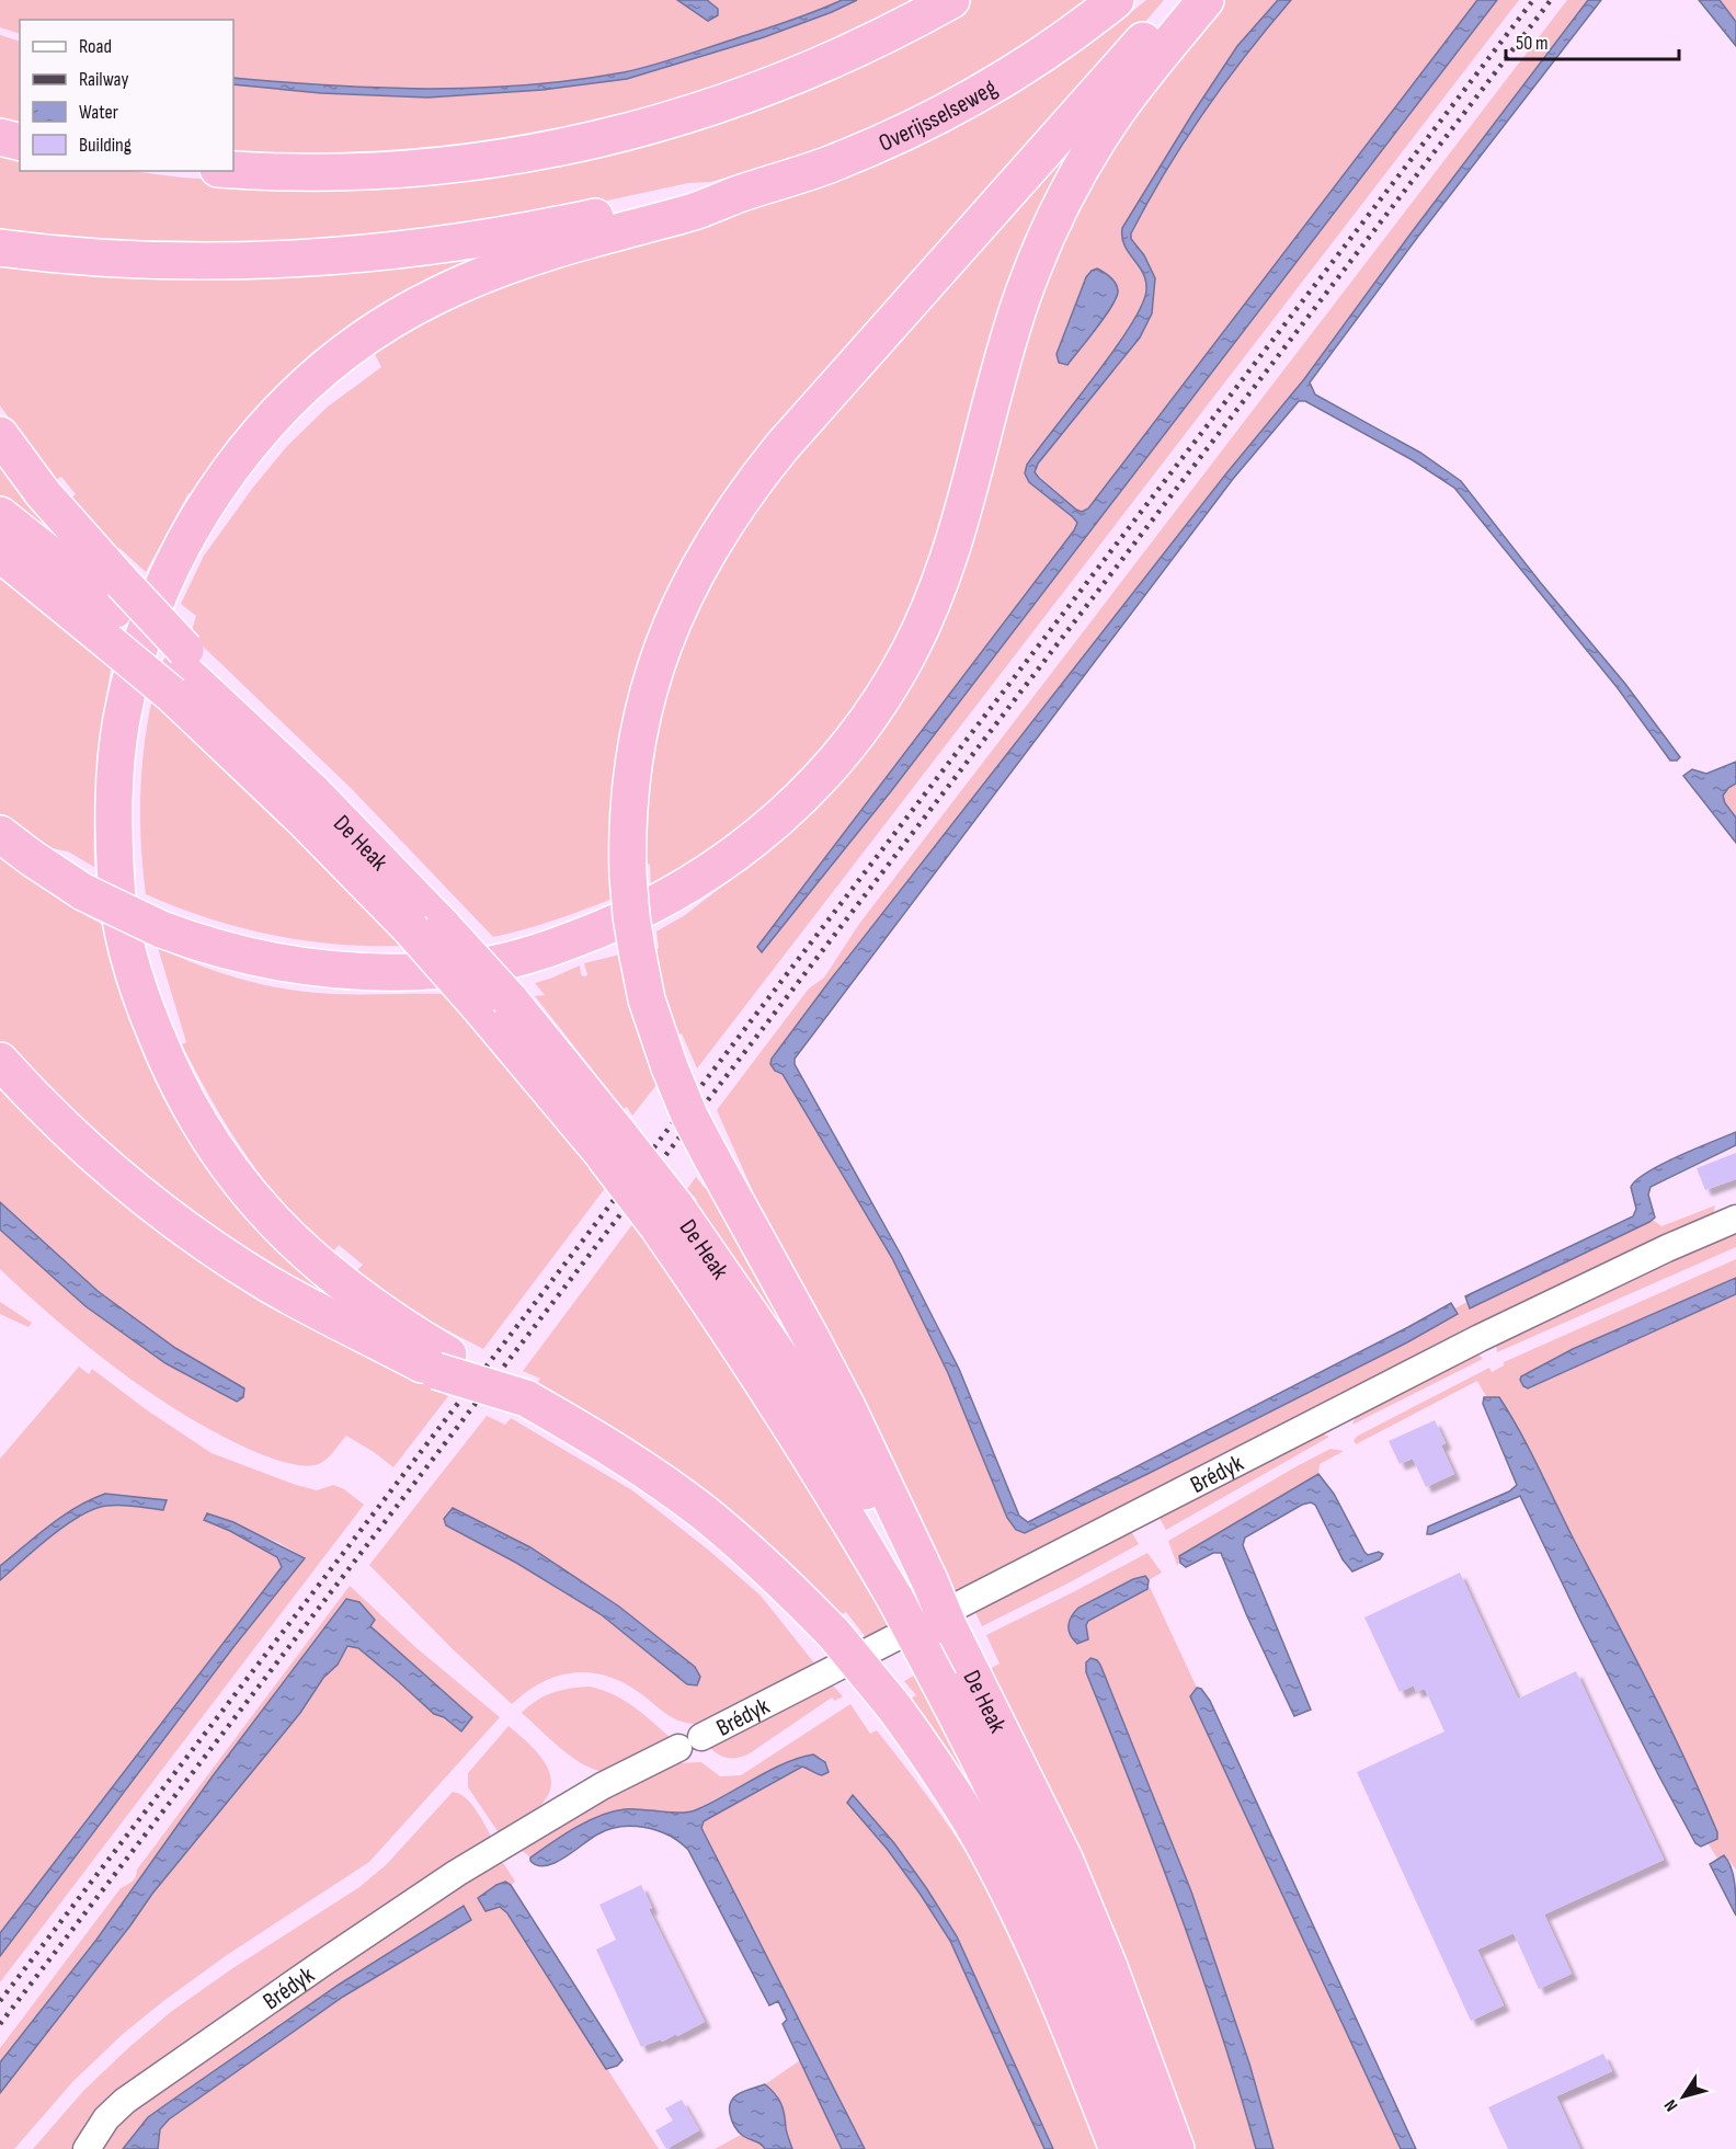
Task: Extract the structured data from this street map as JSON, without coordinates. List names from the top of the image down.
{
  "streets": {
    "highway": ["Overijsselseweg", "De Heak"],
    "street": ["Brédyk"]
  },
  "legend": [
    "Road",
    "Railway",
    "Water",
    "Building"
  ],
  "scale_bar": "50 m",
  "north": "bottom left"
}
